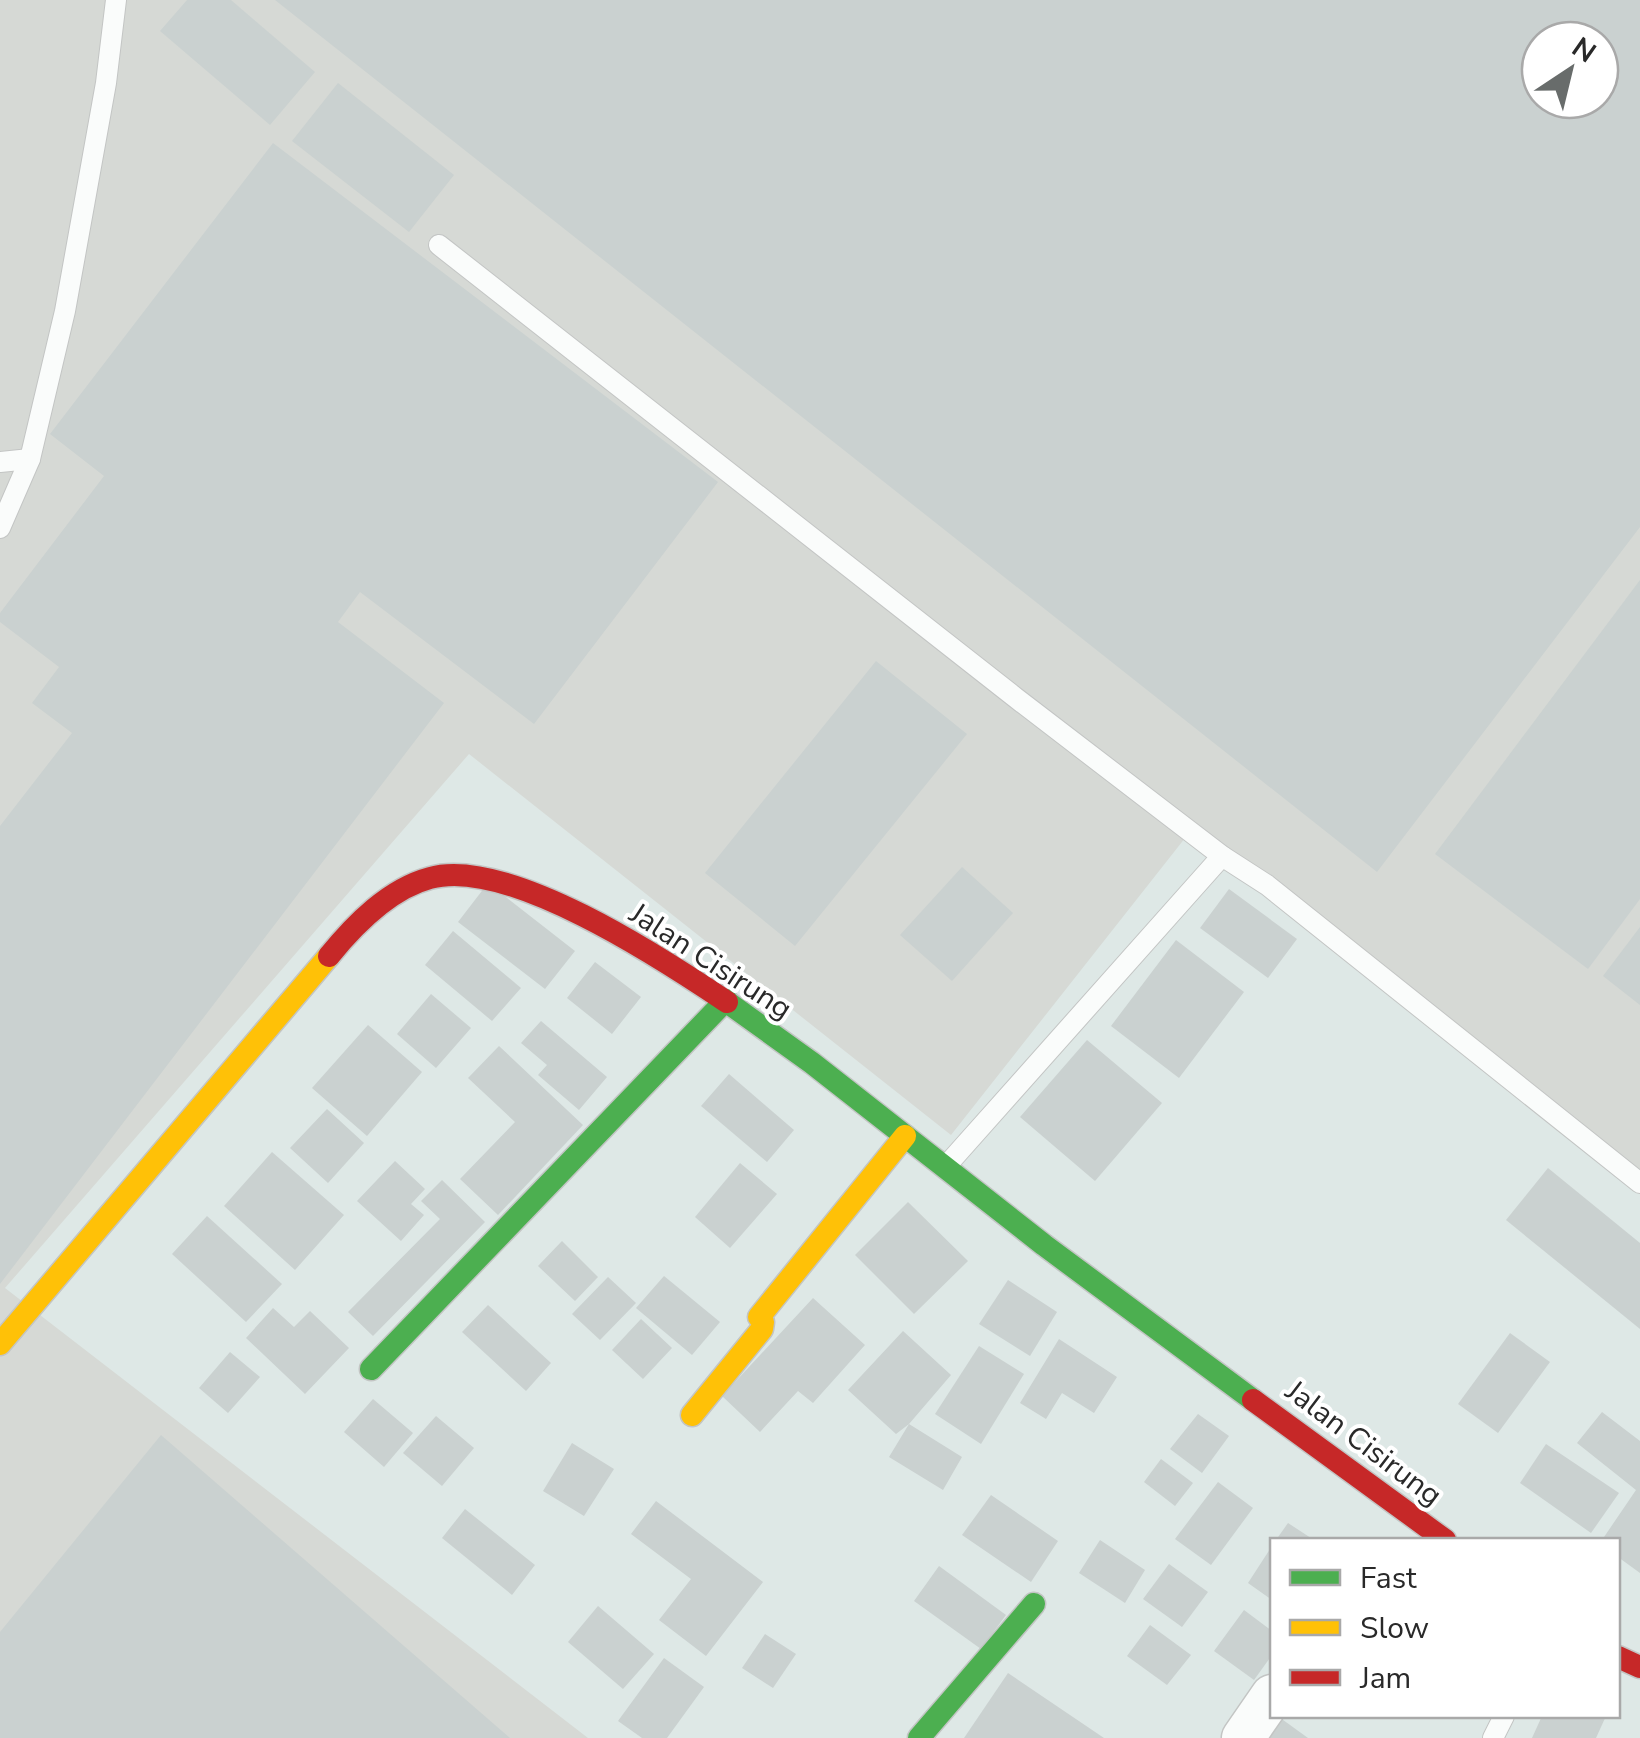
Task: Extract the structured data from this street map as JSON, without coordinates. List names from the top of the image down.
{
  "streets": {
    "main road": ["Jalan Cisirung"]
  },
  "legend": ["Fast", "Slow", "Jam"],
  "north": "top right"
}
